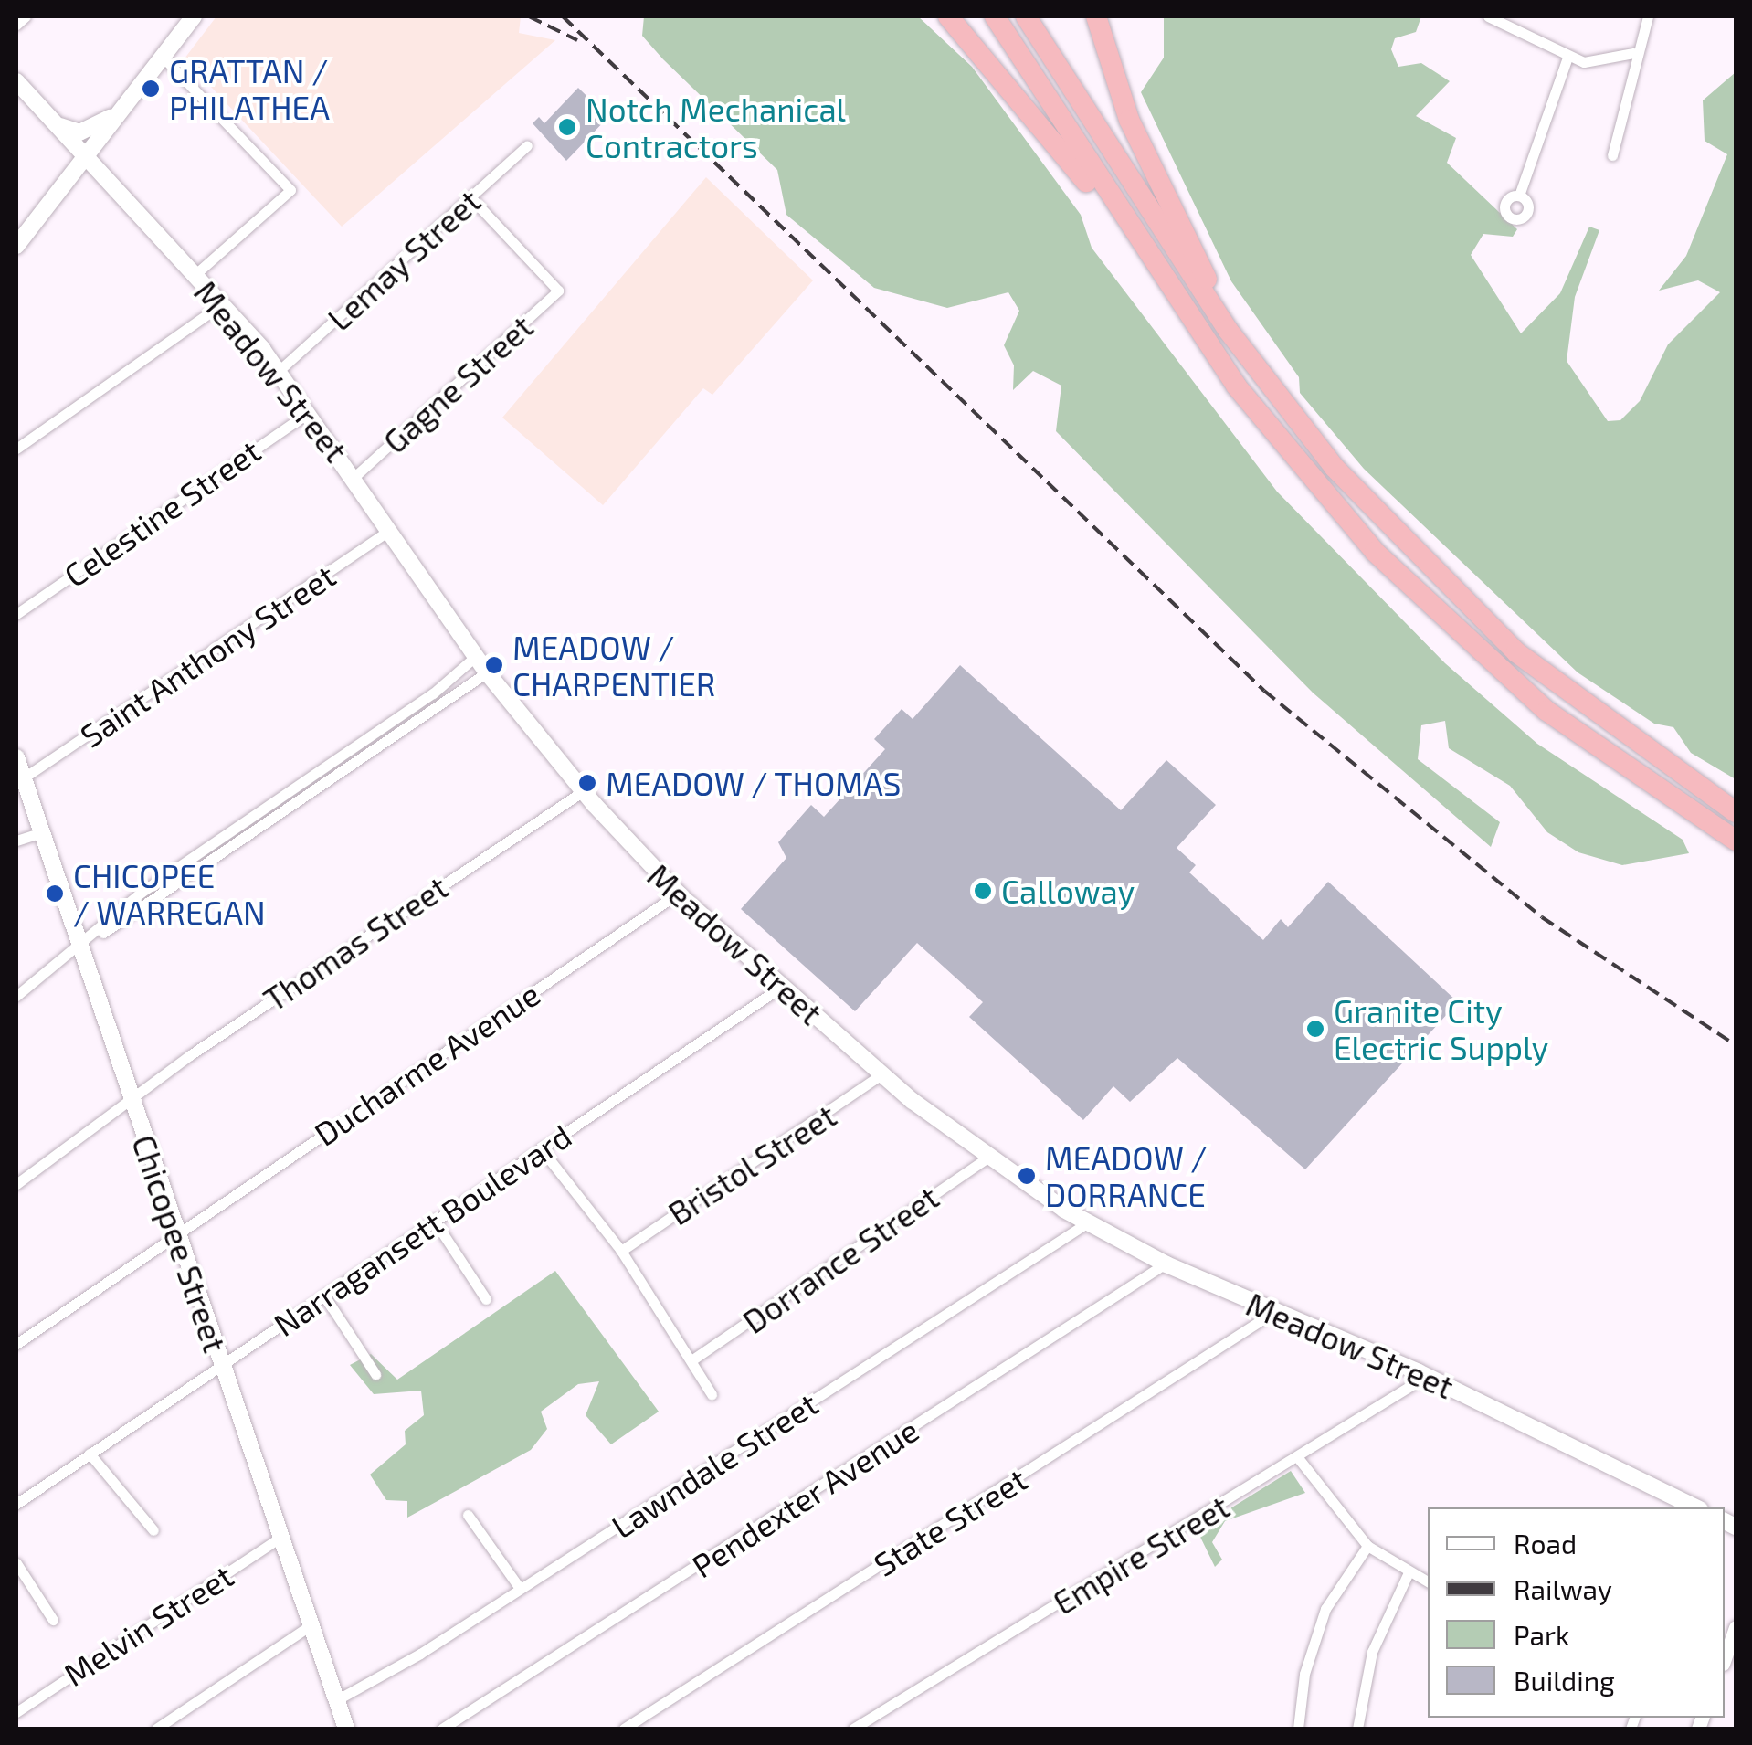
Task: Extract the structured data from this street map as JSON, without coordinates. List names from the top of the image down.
{
  "streets": {
    "main road": ["Meadow Street", "Chicopee Street"],
    "street": [
      "Lemay Street",
      "Gagne Street",
      "Celestine Street",
      "Saint Anthony Street",
      "Thomas Street",
      "Ducharme Avenue",
      "Bristol Street",
      "Narragansett Boulevard",
      "Dorrance Street",
      "Lawndale Street",
      "Pendexter Avenue",
      "State Street",
      "Empire Street",
      "Melvin Street"
    ]
  },
  "crossings": [
    ["Lemay Street", "Meadow Street"],
    ["Lemay Street", "Gagne Street"],
    ["Meadow Street", "Gagne Street"],
    ["Meadow Street", "Celestine Street"],
    ["Meadow Street", "Saint Anthony Street"],
    ["Meadow Street", "Thomas Street"],
    ["Meadow Street", "Ducharme Avenue"],
    ["Meadow Street", "Bristol Street"],
    ["Meadow Street", "Narragansett Boulevard"],
    ["Meadow Street", "Dorrance Street"],
    ["Meadow Street", "Lawndale Street"],
    ["Meadow Street", "Pendexter Avenue"],
    ["Meadow Street", "State Street"],
    ["Meadow Street", "Empire Street"],
    ["Saint Anthony Street", "Chicopee Street"],
    ["Thomas Street", "Chicopee Street"],
    ["Ducharme Avenue", "Chicopee Street"],
    ["Narragansett Boulevard", "Chicopee Street"],
    ["Chicopee Street", "Lawndale Street"],
    ["Chicopee Street", "Melvin Street"]
  ],
  "places": [
    "GRATTAN / PHILATHEA",
    "Notch Mechanical Contractors",
    "MEADOW / CHARPENTIER",
    "MEADOW / THOMAS",
    "Calloway",
    "CHICOPEE / WARREGAN",
    "Granite City Electric Supply",
    "MEADOW / DORRANCE"
  ],
  "legend": [
    "Road",
    "Railway",
    "Park",
    "Building"
  ]
}
